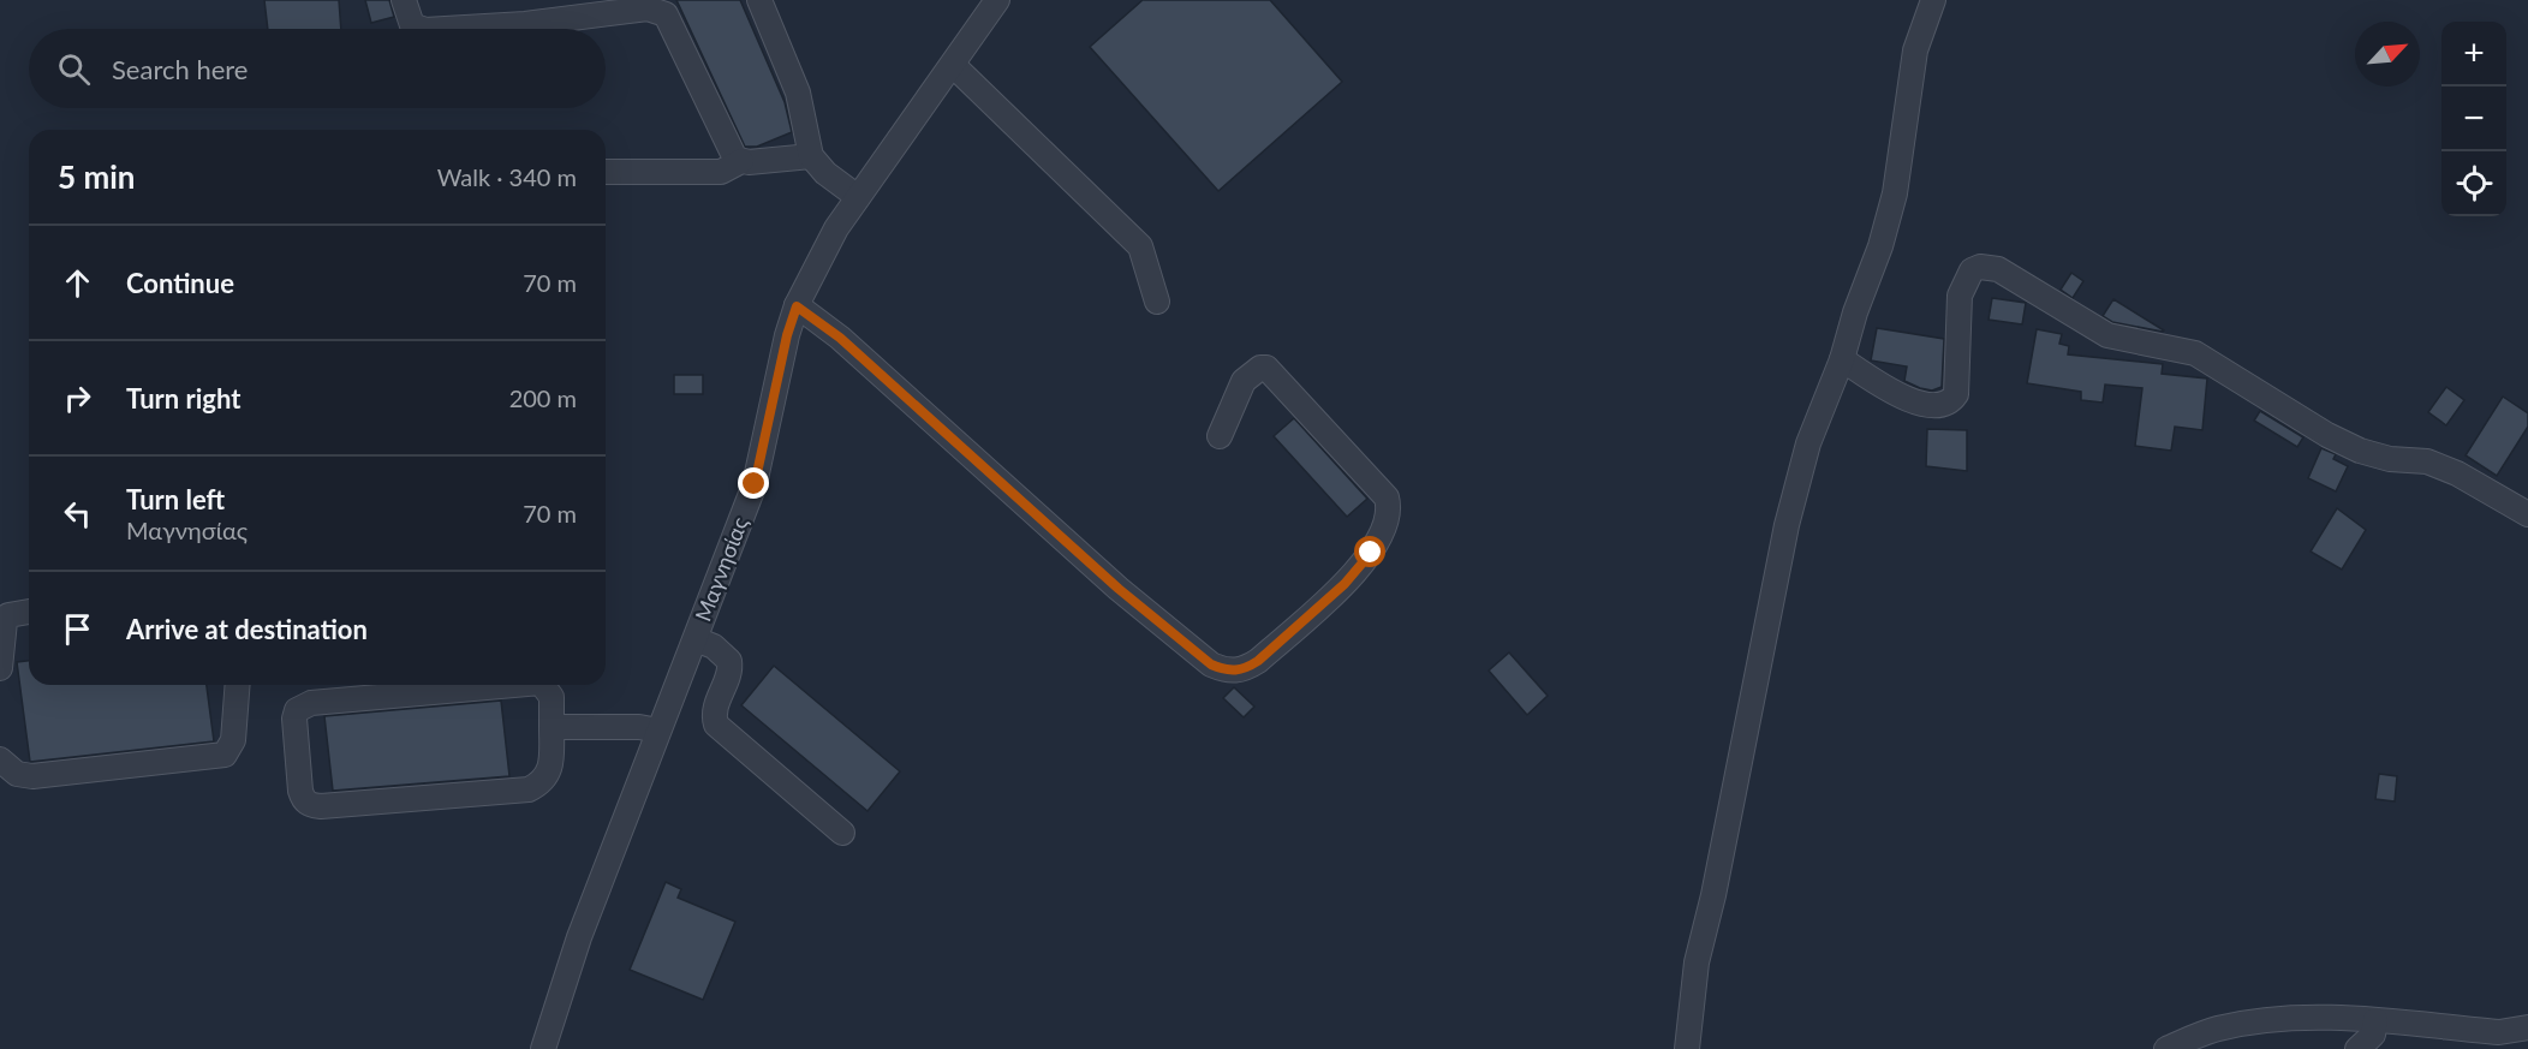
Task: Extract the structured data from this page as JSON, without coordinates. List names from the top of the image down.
{
  "streets": {
    "street": ["Μαγνησίας"]
  },
  "north": "top right",
  "page": {
    "map_buttons": ["+", "−"],
    "search": "Search here",
    "heading": ["5 min", "Walk · 340 m"],
    "list": [
      ["Continue", "70 m"],
      ["Turn right", "200 m"],
      ["Turn left", "Μαγνησίας", "70 m"],
      "Arrive at destination"
    ]
  }
}
